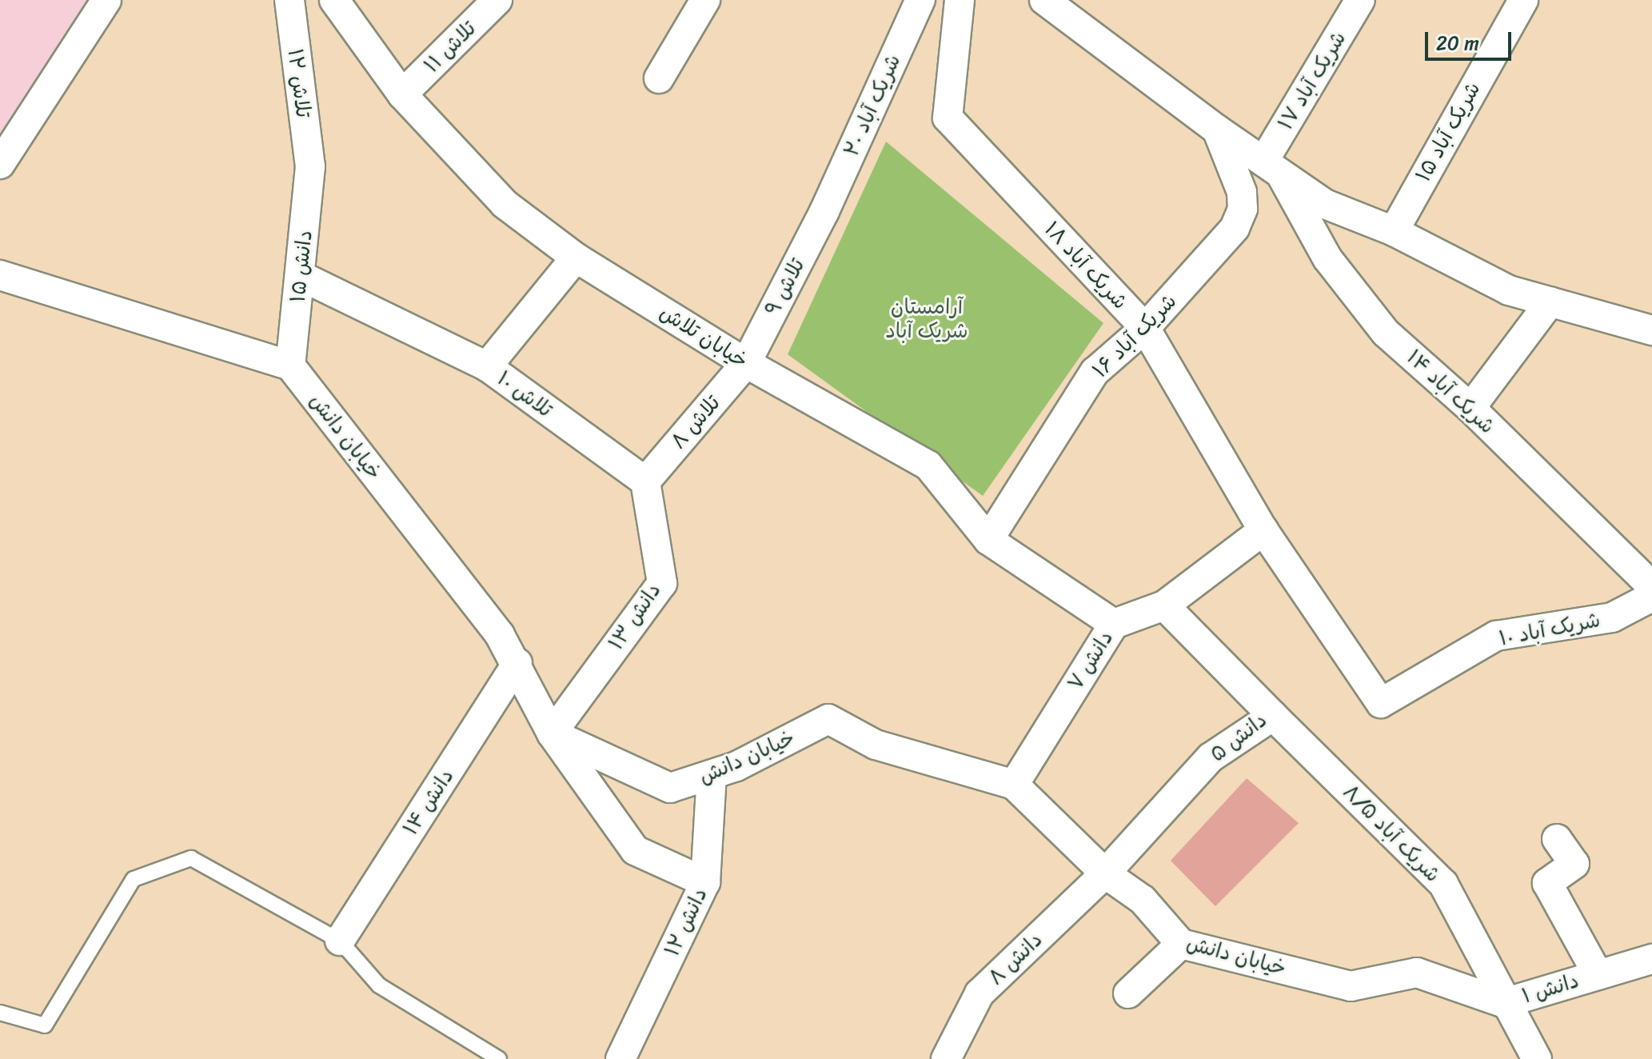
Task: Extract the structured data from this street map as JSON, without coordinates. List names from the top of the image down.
{
  "streets": {
    "street": [
      "تلاش ۱۱",
      "شریک آباد ۱۷",
      "تلاش ۱۲",
      "شریک آباد ۲۰",
      "شریک آباد ۱۵",
      "شریک آباد ۱۸",
      "دانش ۱۵",
      "تلاش ۹",
      "شریک آباد ۱۶",
      "خیابان تلاش",
      "شریک آباد ۱۴",
      "تلاش ۱۰",
      "تلاش ۸",
      "خیابان دانش",
      "دانش ۱۳",
      "شریک آباد ۱۰",
      "دانش ۷",
      "دانش ۵",
      "دانش ۱۴",
      "شریک آباد ۸/۵",
      "دانش ۱۲",
      "دانش ۸",
      "دانش ۱"
    ]
  },
  "crossings": [
    ["تلاش ۱۱", "خیابان تلاش"],
    ["شریک آباد ۱۷", "شریک آباد ۱۴"],
    ["تلاش ۱۲", "دانش ۱۵"],
    ["شریک آباد ۲۰", "تلاش ۹"],
    ["شریک آباد ۱۸", "شریک آباد ۱۶"],
    ["شریک آباد ۱۸", "شریک آباد ۱۰"],
    ["شریک آباد ۱۸", "دانش ۷"],
    ["دانش ۱۵", "خیابان دانش"],
    ["تلاش ۹", "خیابان تلاش"],
    ["تلاش ۹", "تلاش ۸"],
    ["شریک آباد ۱۶", "خیابان تلاش"],
    ["خیابان تلاش", "تلاش ۱۰"],
    ["خیابان تلاش", "تلاش ۸"],
    ["خیابان تلاش", "دانش ۷"],
    ["تلاش ۱۰", "تلاش ۸"],
    ["تلاش ۱۰", "دانش ۱۳"],
    ["تلاش ۸", "دانش ۱۳"],
    ["خیابان دانش", "دانش ۱۳"],
    ["خیابان دانش", "دانش ۷"],
    ["خیابان دانش", "دانش ۵"],
    ["خیابان دانش", "دانش ۱۴"],
    ["خیابان دانش", "شریک آباد ۸/۵"],
    ["خیابان دانش", "دانش ۱۲"],
    ["خیابان دانش", "دانش ۸"],
    ["خیابان دانش", "دانش ۱"],
    ["دانش ۷", "دانش ۵"],
    ["دانش ۵", "شریک آباد ۸/۵"],
    ["دانش ۵", "دانش ۸"],
    ["شریک آباد ۸/۵", "دانش ۱"]
  ],
  "parks": ["آرامستان شریک آباد"],
  "scale_bar": "20 m"
}
